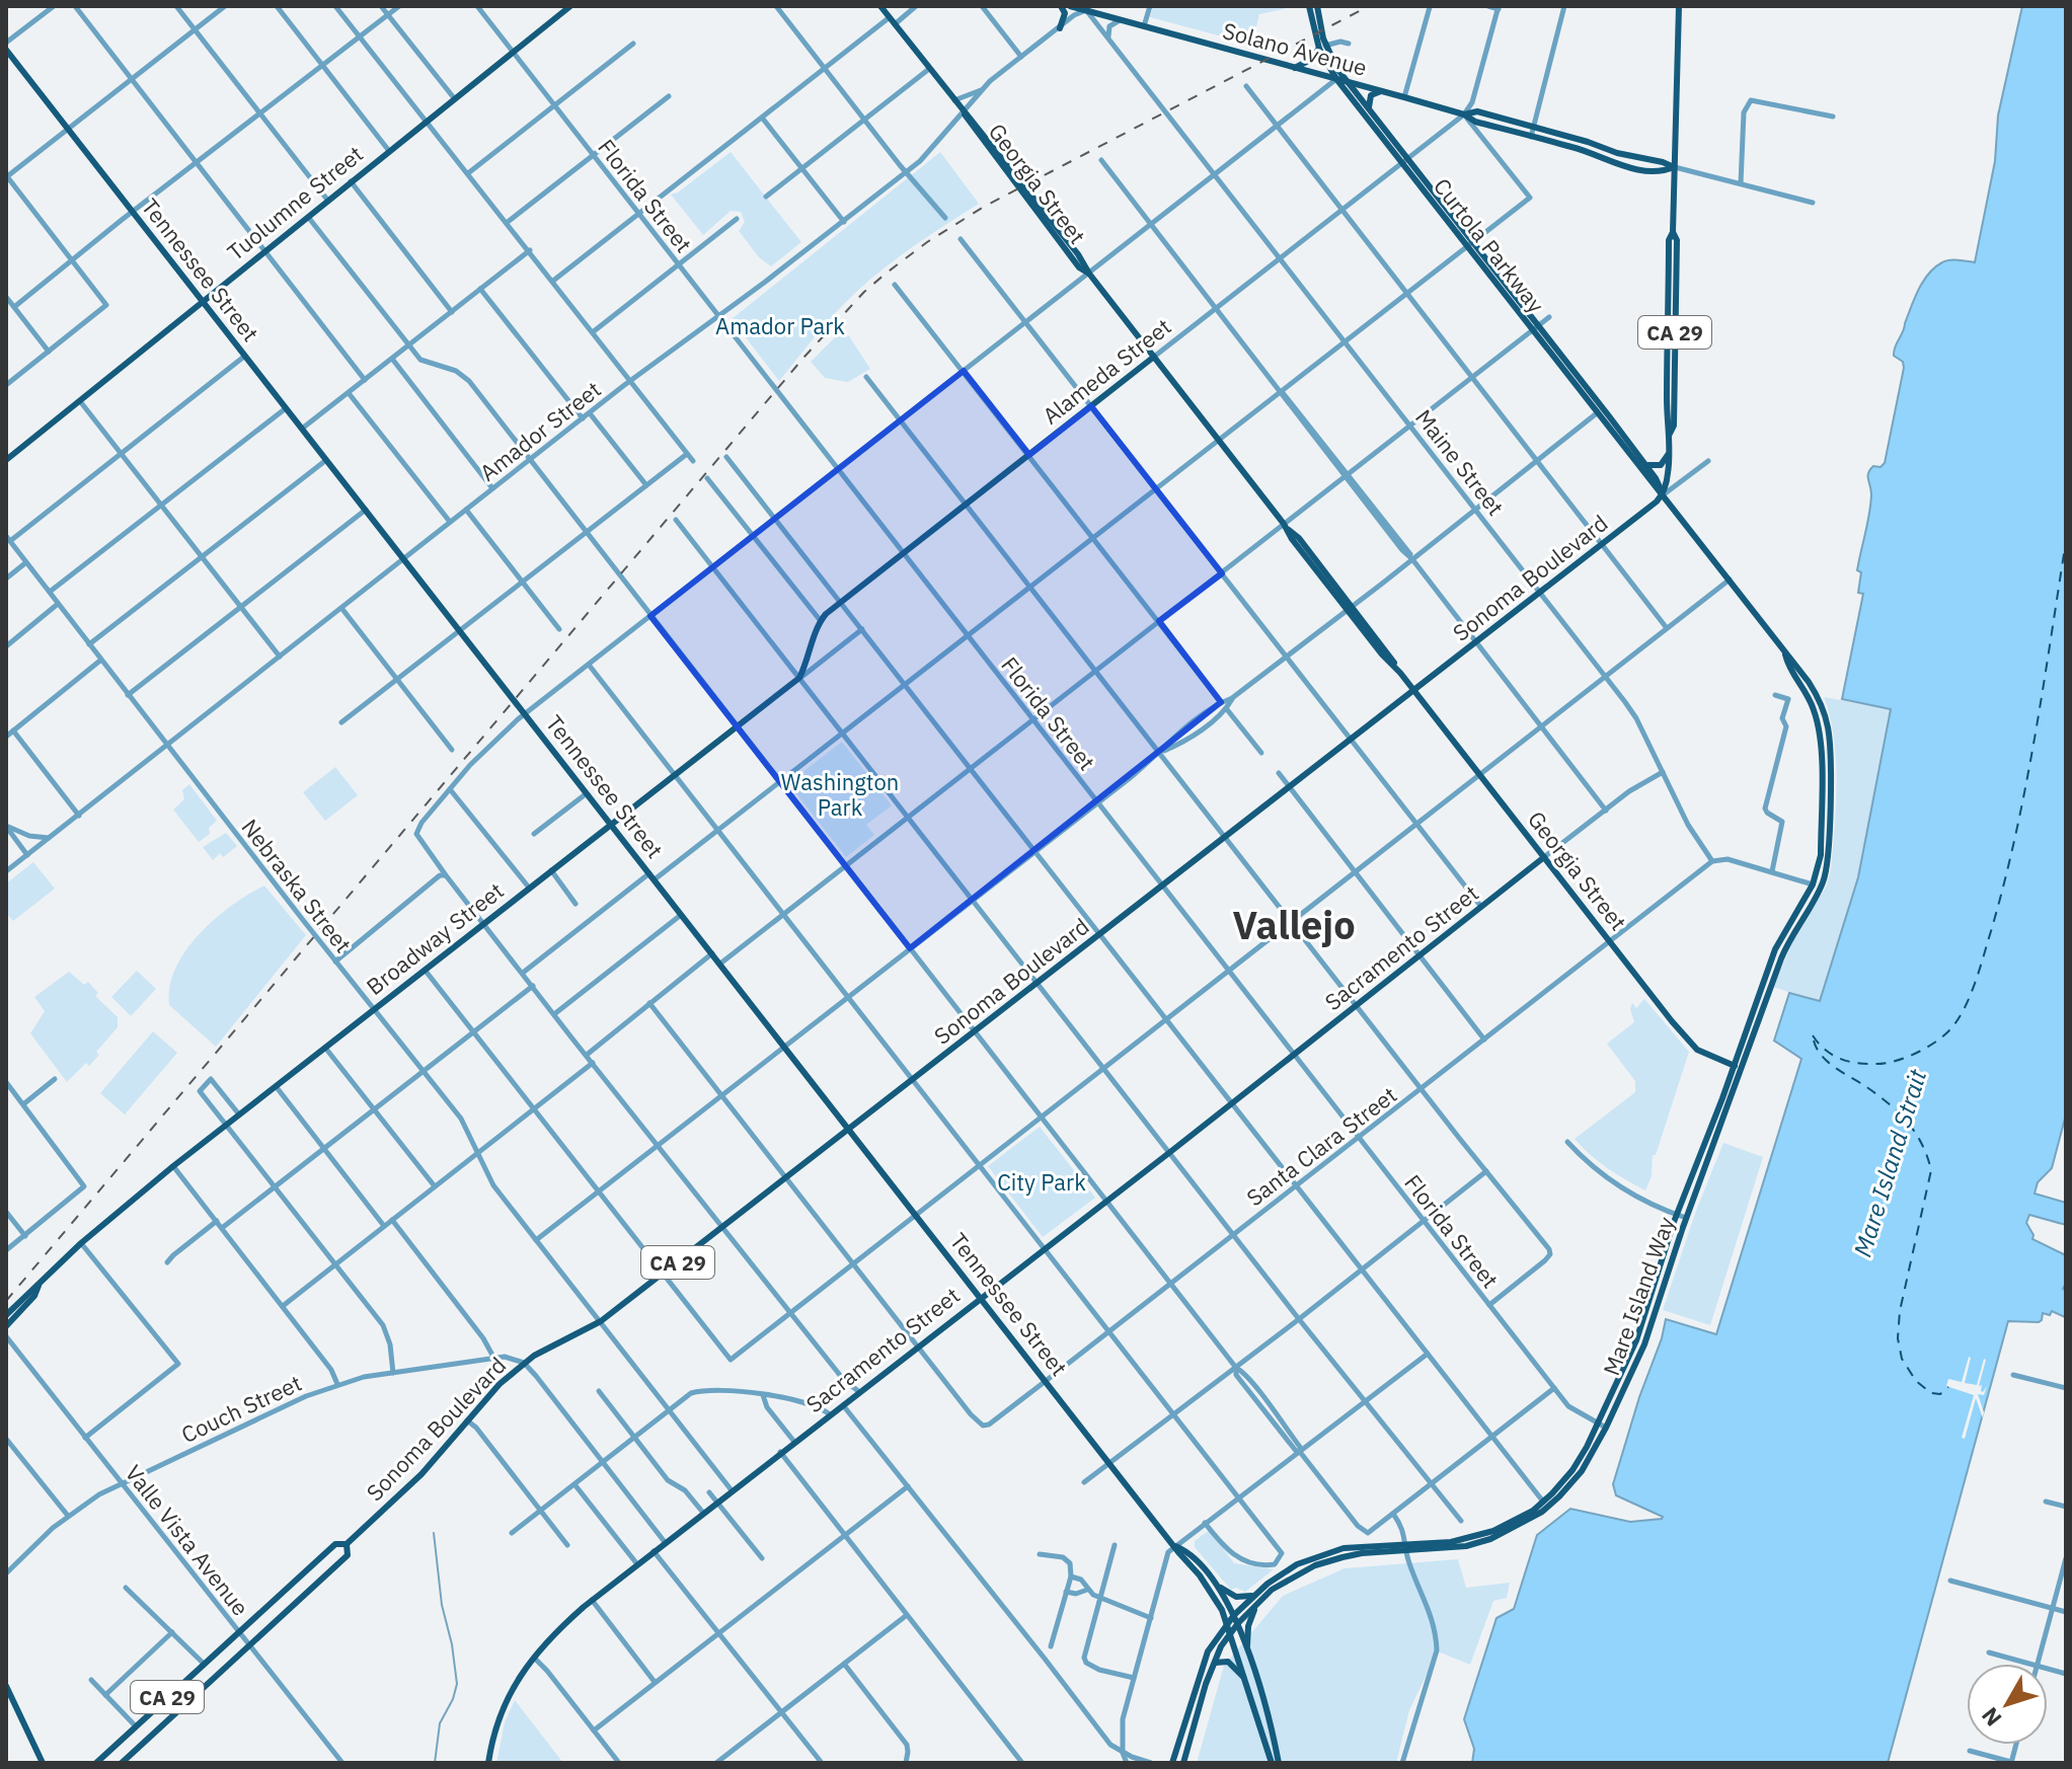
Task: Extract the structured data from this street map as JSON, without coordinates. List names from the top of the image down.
{
  "streets": {
    "main road": [
      "Solano Avenue",
      "Georgia Street",
      "Tuolumne Street",
      "Curtola Parkway",
      "Tennessee Street",
      "CA 29",
      "Alameda Street",
      "Sonoma Boulevard",
      "Broadway Street",
      "Sacramento Street",
      "Mare Island Way"
    ],
    "street": [
      "Florida Street",
      "Amador Street",
      "Maine Street",
      "Nebraska Street",
      "Santa Clara Street",
      "Couch Street",
      "Valle Vista Avenue"
    ]
  },
  "crossings": [
    ["Solano Avenue", "Curtola Parkway"],
    ["Solano Avenue", "CA 29"],
    ["Solano Avenue", "Alameda Street"],
    ["Solano Avenue", "Amador Street"],
    ["Solano Avenue", "Maine Street"],
    ["Georgia Street", "Alameda Street"],
    ["Georgia Street", "Amador Street"],
    ["Georgia Street", "Sonoma Boulevard"],
    ["Georgia Street", "Sacramento Street"],
    ["Georgia Street", "Santa Clara Street"],
    ["Georgia Street", "Mare Island Way"],
    ["Florida Street", "Tuolumne Street"],
    ["Florida Street", "Alameda Street"],
    ["Florida Street", "Amador Street"],
    ["Florida Street", "Sonoma Boulevard"],
    ["Florida Street", "Sacramento Street"],
    ["Florida Street", "Santa Clara Street"],
    ["Florida Street", "Mare Island Way"],
    ["Tuolumne Street", "Tennessee Street"],
    ["Curtola Parkway", "CA 29"],
    ["Curtola Parkway", "Alameda Street"],
    ["Curtola Parkway", "Sonoma Boulevard"],
    ["Curtola Parkway", "Mare Island Way"],
    ["Tennessee Street", "Amador Street"],
    ["Tennessee Street", "Sonoma Boulevard"],
    ["Tennessee Street", "Broadway Street"],
    ["Tennessee Street", "Sacramento Street"],
    ["Tennessee Street", "Santa Clara Street"],
    ["Tennessee Street", "Mare Island Way"],
    ["CA 29", "Sonoma Boulevard"],
    ["Alameda Street", "Maine Street"],
    ["Alameda Street", "Broadway Street"],
    ["Amador Street", "Maine Street"],
    ["Amador Street", "Nebraska Street"],
    ["Maine Street", "Sonoma Boulevard"],
    ["Maine Street", "Sacramento Street"],
    ["Maine Street", "Santa Clara Street"],
    ["Sonoma Boulevard", "Nebraska Street"],
    ["Sonoma Boulevard", "Couch Street"],
    ["Sonoma Boulevard", "Valle Vista Avenue"],
    ["Nebraska Street", "Broadway Street"],
    ["Nebraska Street", "Sacramento Street"],
    ["Sacramento Street", "Santa Clara Street"],
    ["Couch Street", "Valle Vista Avenue"]
  ],
  "districts": ["Vallejo"],
  "water": ["Mare Island Strait"],
  "parks": ["Amador Park", "Washington Park", "City Park"],
  "north": "bottom left"
}
